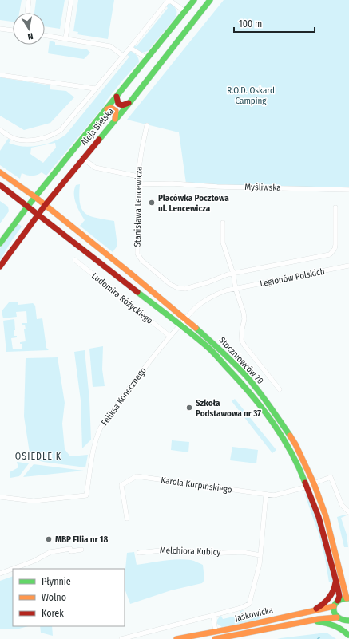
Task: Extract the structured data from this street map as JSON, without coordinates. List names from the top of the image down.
{
  "streets": {
    "street": [
      "Aleja Bielska",
      "Myśliwska",
      "Stanisława Lencewicza",
      "Legionów Polskich",
      "Ludomira Różyckiego",
      "Stoczniowców 70",
      "Feliksa Konecznego",
      "Karola Kurpińskiego",
      "Melchiora Kubicy",
      "Jaśkowicka"
    ]
  },
  "crossings": [
    ["Aleja Bielska", "Stoczniowców 70"],
    ["Myśliwska", "Stanisława Lencewicza"],
    ["Legionów Polskich", "Stoczniowców 70"],
    ["Legionów Polskich", "Feliksa Konecznego"],
    ["Ludomira Różyckiego", "Feliksa Konecznego"],
    ["Stoczniowców 70", "Feliksa Konecznego"],
    ["Stoczniowców 70", "Karola Kurpińskiego"]
  ],
  "districts": ["OSIEDLE K"],
  "parks": ["R.O.D. Oskard Camping"],
  "places": ["Placówka Pocztowa ul. Lencewicza", "Szkoła Podstawowa nr 37", "MBP FIlia nr 18"],
  "legend": ["Płynnie", "Wolno", "Korek"],
  "scale_bar": "100 m",
  "north": "bottom"
}
